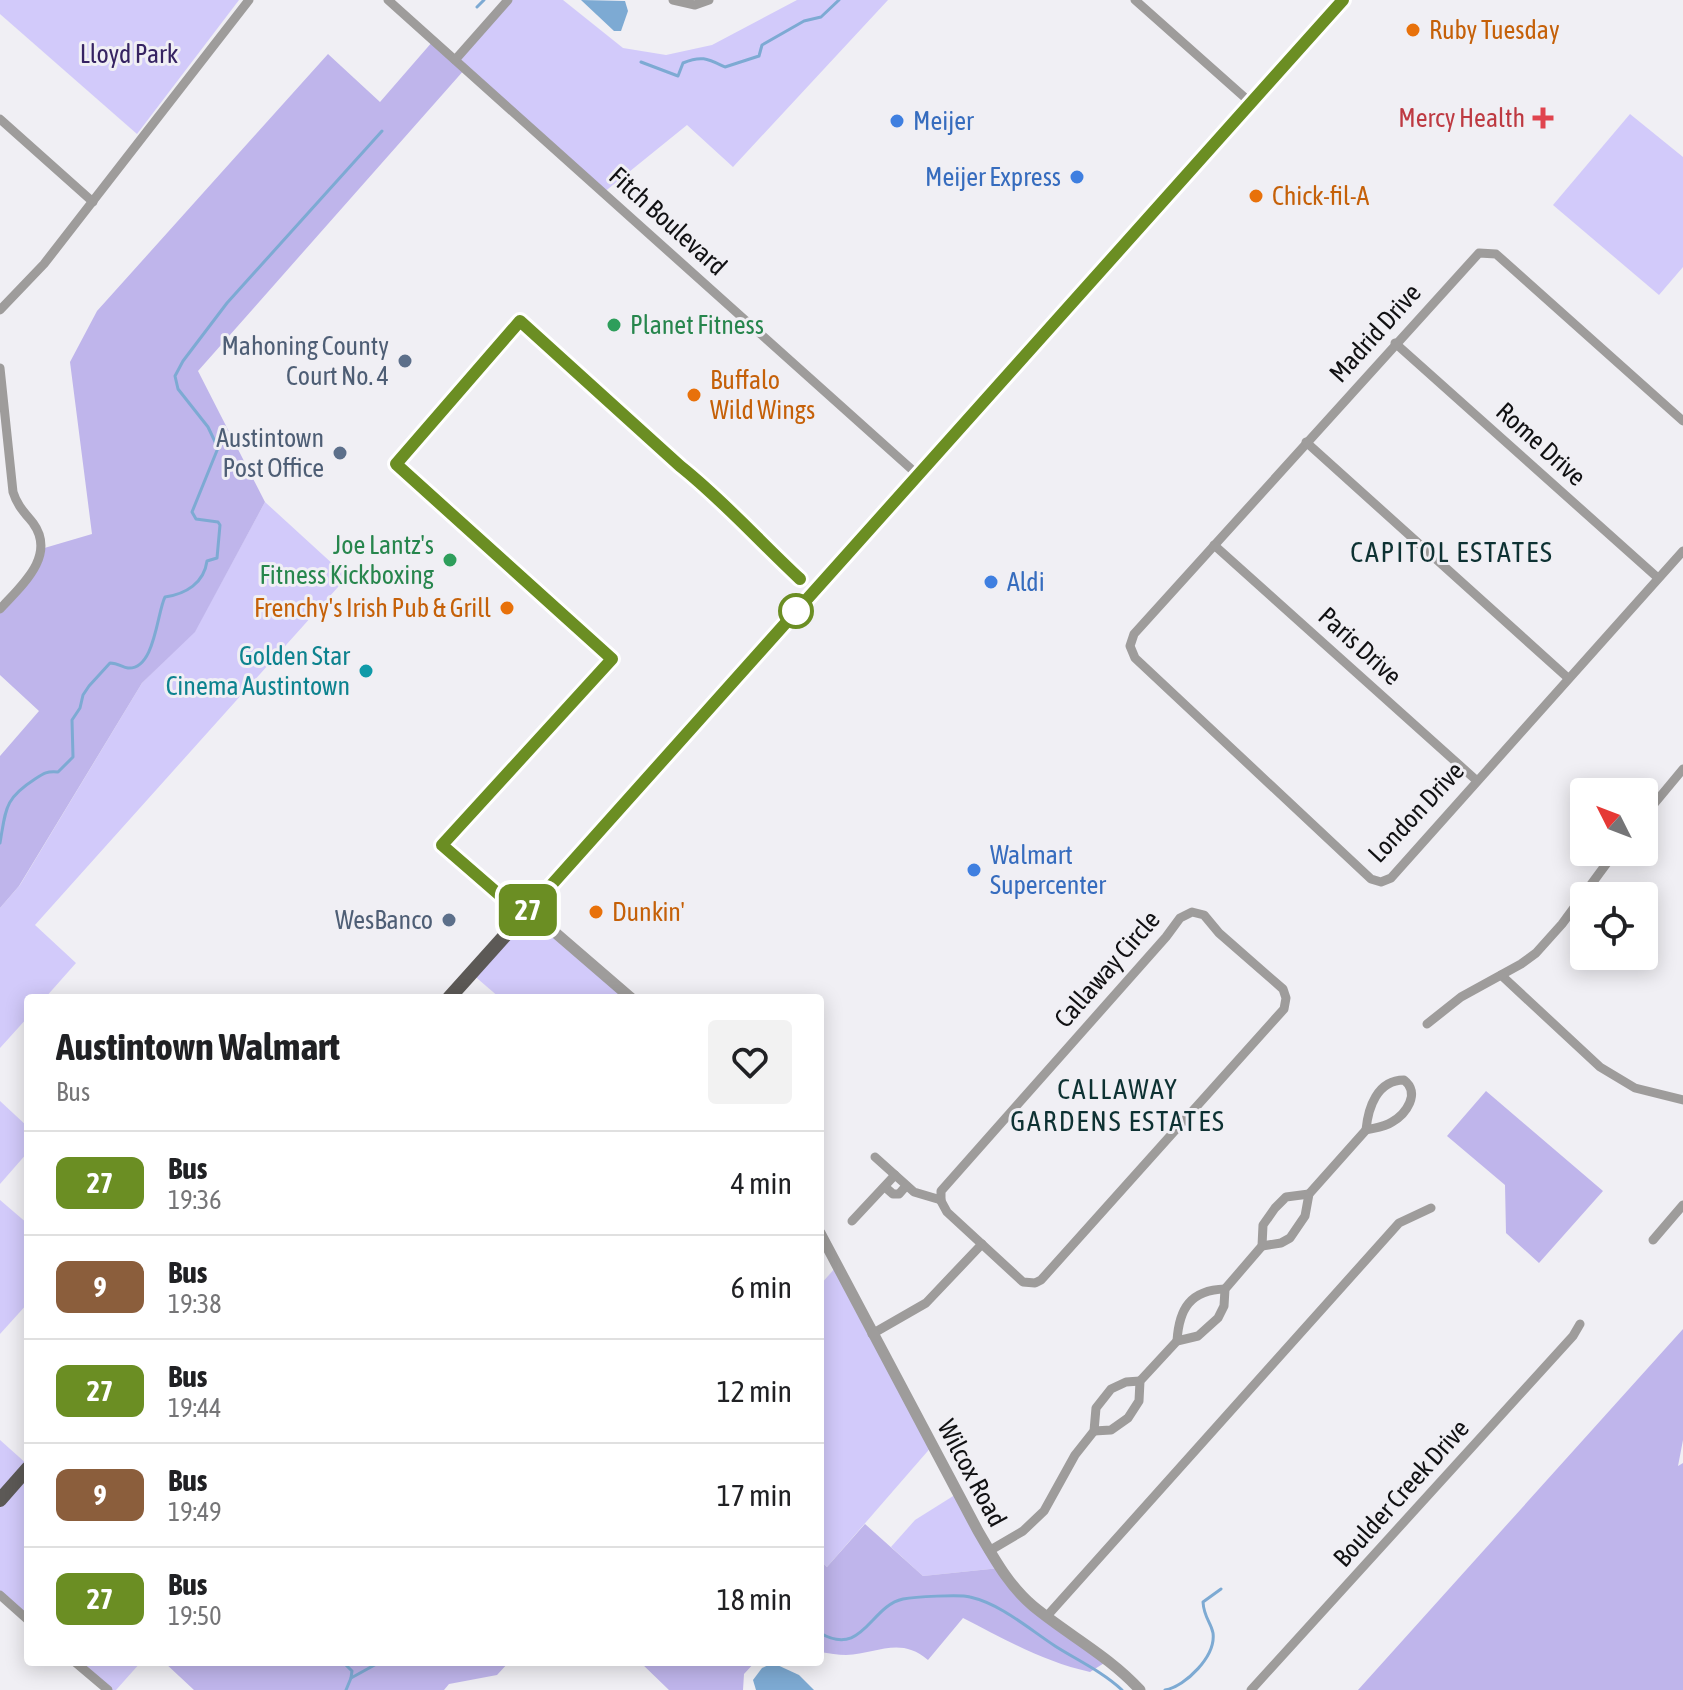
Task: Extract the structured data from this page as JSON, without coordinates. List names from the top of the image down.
{
  "streets": {
    "street": [
      "Fitch Boulevard",
      "Madrid Drive",
      "Rome Drive",
      "Paris Drive",
      "London Drive",
      "Callaway Circle",
      "Wilcox Road",
      "Boulder Creek Drive"
    ]
  },
  "crossings": [
    ["Madrid Drive", "Rome Drive"],
    ["Madrid Drive", "Paris Drive"],
    ["Madrid Drive", "London Drive"],
    ["Rome Drive", "London Drive"],
    ["Paris Drive", "London Drive"]
  ],
  "districts": ["CAPITOL ESTATES", "CALLAWAY GARDENS ESTATES"],
  "parks": ["Lloyd Park"],
  "places": {
    "other": [
      "Ruby Tuesday",
      "Meijer",
      "Meijer Express",
      "Chick-fil-A",
      "Planet Fitness",
      "Mahoning County Court No. 4",
      "Buffalo Wild Wings",
      "Austintown Post Office",
      "Joe Lantz's Fitness Kickboxing",
      "Aldi",
      "Frenchy's Irish Pub & Grill",
      "Golden Star Cinema Austintown",
      "Walmart Supercenter",
      "Dunkin'",
      "WesBanco"
    ],
    "health": ["Mercy Health"]
  },
  "lines": ["bus line 27"],
  "north": "top left",
  "page": {
    "on_map": "27",
    "heading": ["Austintown Walmart", "Bus"],
    "list": [
      {
        "mark": "27",
        "name": "Bus",
        "note": "19:36",
        "value": "4 min"
      },
      {
        "mark": "9",
        "name": "Bus",
        "note": "19:38",
        "value": "6 min"
      },
      {
        "mark": "27",
        "name": "Bus",
        "note": "19:44",
        "value": "12 min"
      },
      {
        "mark": "9",
        "name": "Bus",
        "note": "19:49",
        "value": "17 min"
      },
      {
        "mark": "27",
        "name": "Bus",
        "note": "19:50",
        "value": "18 min"
      }
    ]
  }
}
